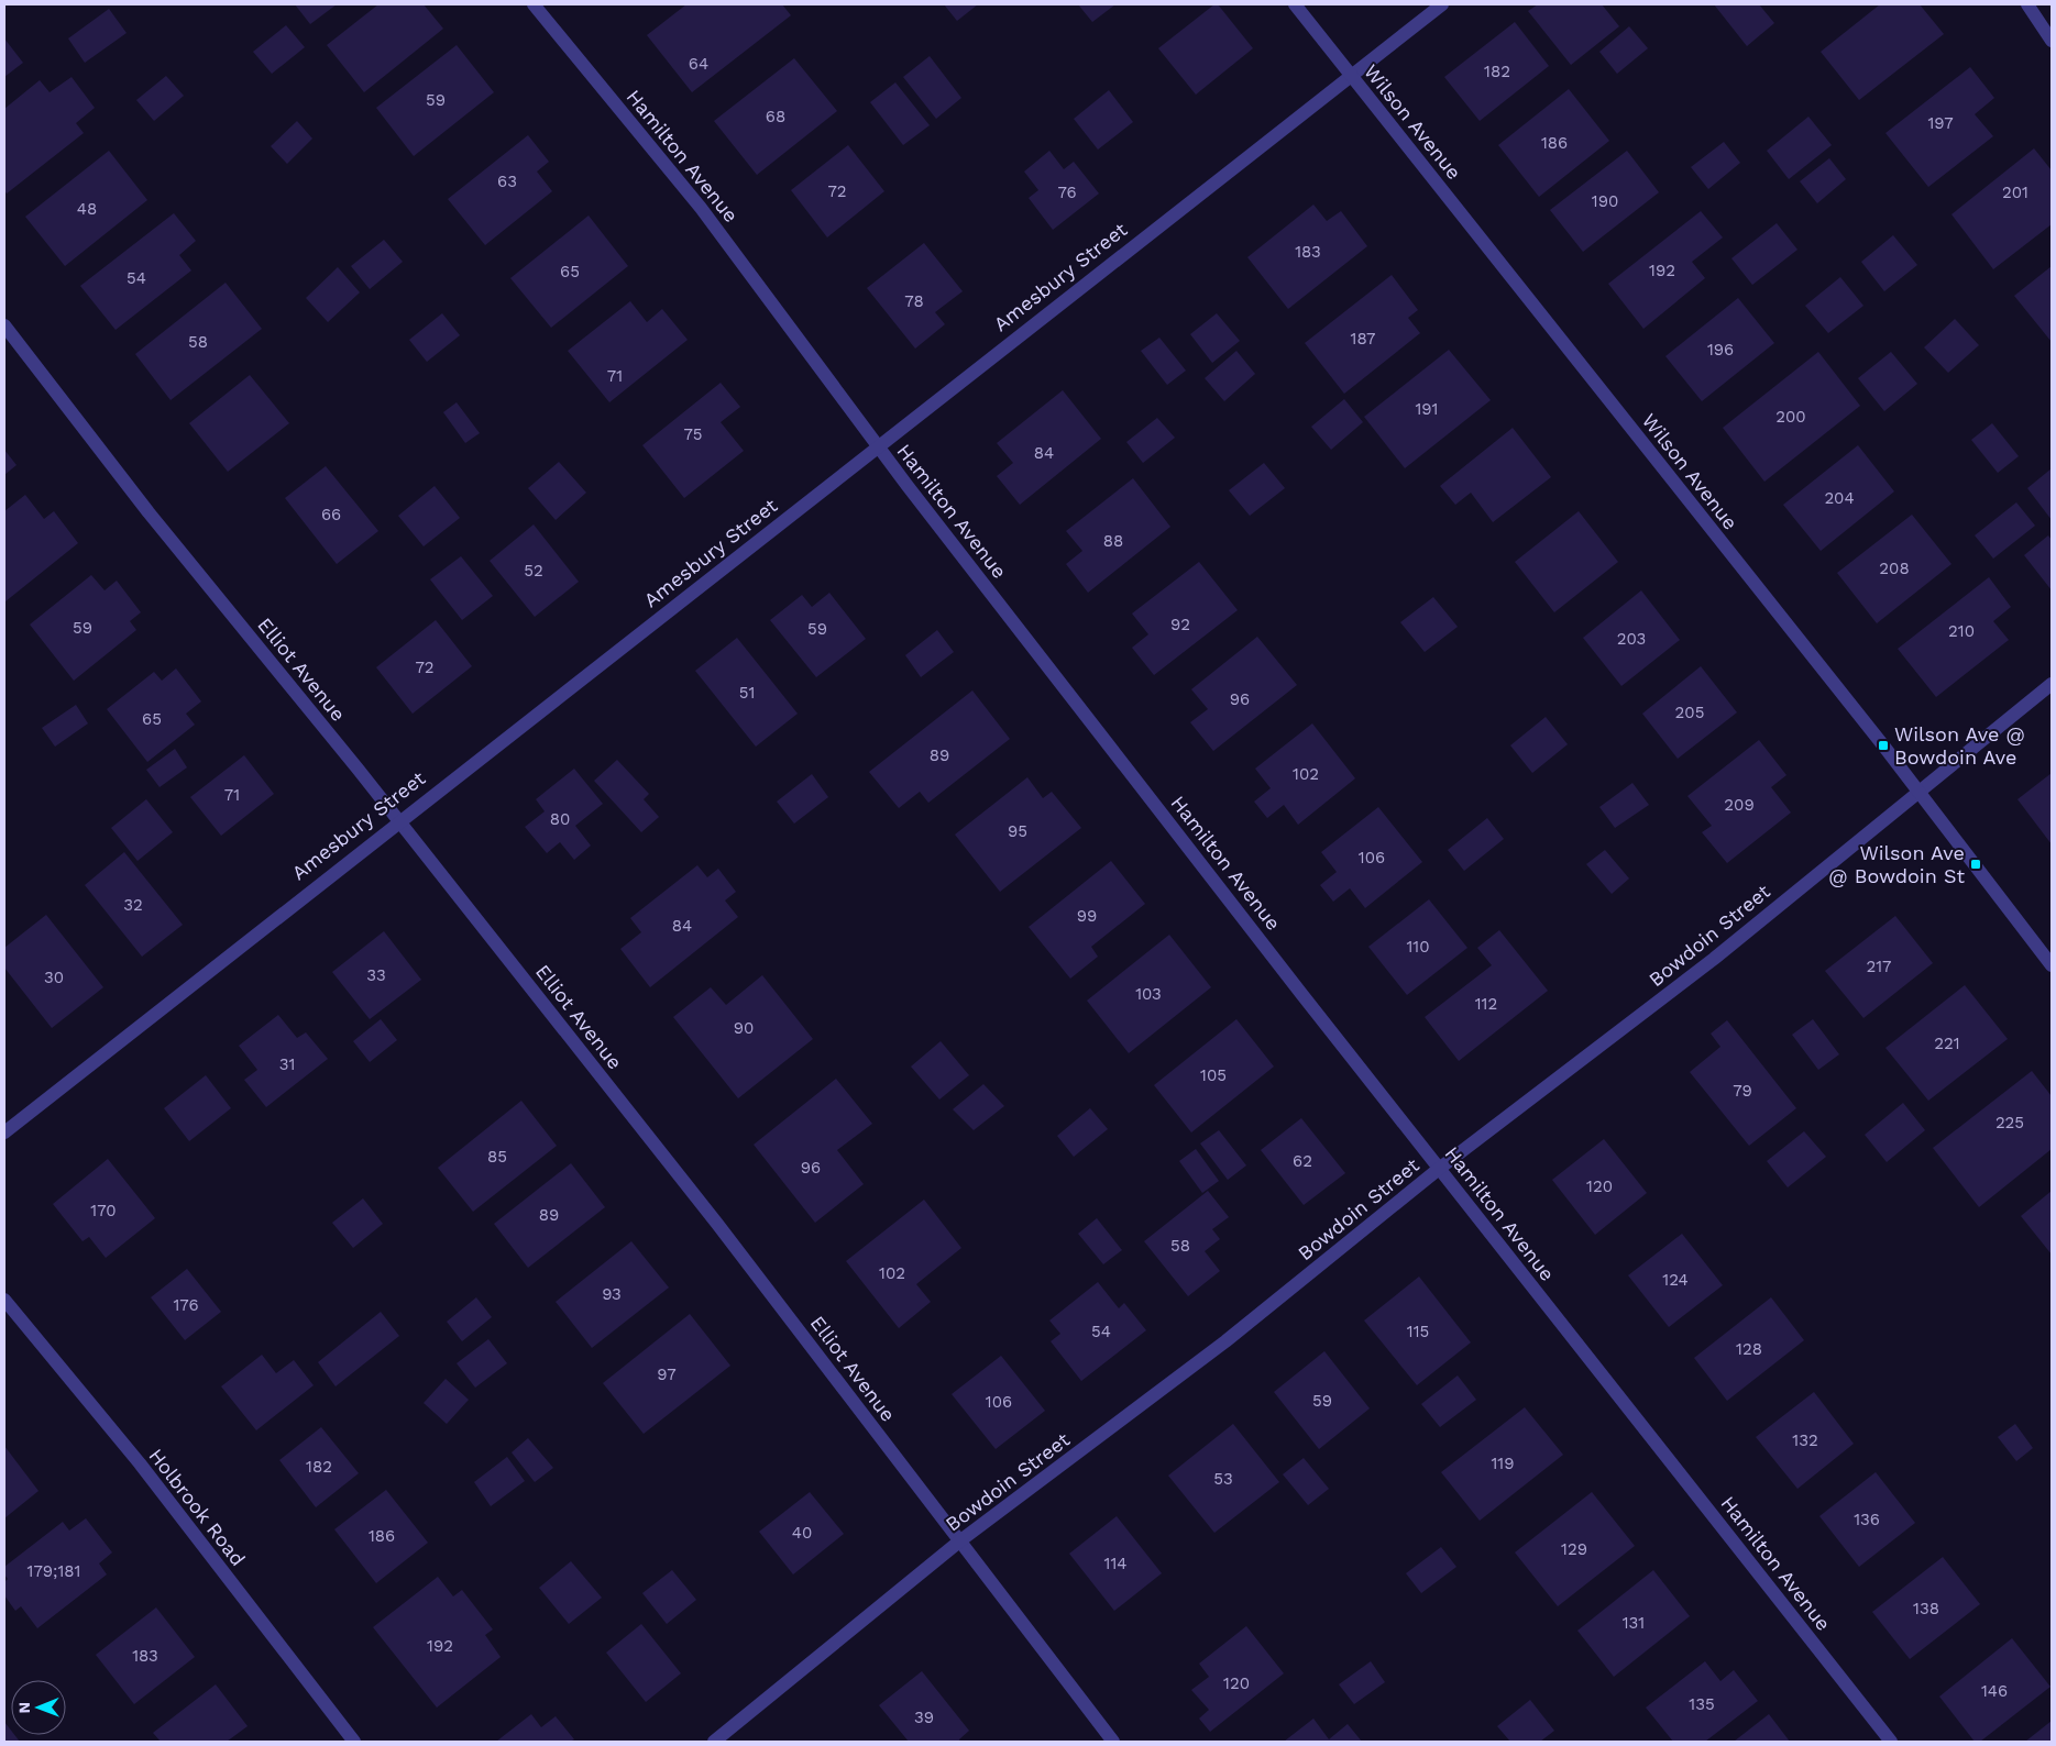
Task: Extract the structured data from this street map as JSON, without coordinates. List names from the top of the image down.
{
  "streets": {
    "street": [
      "Wilson Avenue",
      "Hamilton Avenue",
      "Amesbury Street",
      "Elliot Avenue",
      "Bowdoin Street",
      "Holbrook Road"
    ]
  },
  "crossings": [
    ["Wilson Avenue", "Amesbury Street"],
    ["Wilson Avenue", "Bowdoin Street"],
    ["Hamilton Avenue", "Amesbury Street"],
    ["Hamilton Avenue", "Bowdoin Street"],
    ["Amesbury Street", "Elliot Avenue"],
    ["Elliot Avenue", "Bowdoin Street"]
  ],
  "places": {
    "transit": ["Wilson Ave @ Bowdoin Ave", "Wilson Ave @ Bowdoin St"]
  },
  "house_numbers": [
    "64",
    "182",
    "59",
    "68",
    "197",
    "186",
    "63",
    "72",
    "76",
    "201",
    "190",
    "48",
    "183",
    "192",
    "65",
    "54",
    "78",
    "187",
    "58",
    "196",
    "71",
    "191",
    "200",
    "75",
    "84",
    "204",
    "66",
    "88",
    "208",
    "52",
    "92",
    "59",
    "59",
    "210",
    "203",
    "72",
    "51",
    "96",
    "205",
    "65",
    "89",
    "102",
    "71",
    "209",
    "80",
    "95",
    "106",
    "32",
    "99",
    "84",
    "110",
    "217",
    "33",
    "30",
    "103",
    "112",
    "90",
    "221",
    "31",
    "105",
    "79",
    "225",
    "85",
    "62",
    "96",
    "120",
    "170",
    "89",
    "58",
    "102",
    "124",
    "93",
    "176",
    "54",
    "115",
    "128",
    "97",
    "59",
    "106",
    "132",
    "119",
    "182",
    "53",
    "136",
    "40",
    "186",
    "129",
    "114",
    "179;181",
    "138",
    "131",
    "192",
    "183",
    "120",
    "146",
    "135",
    "39"
  ],
  "north": "left"
}
